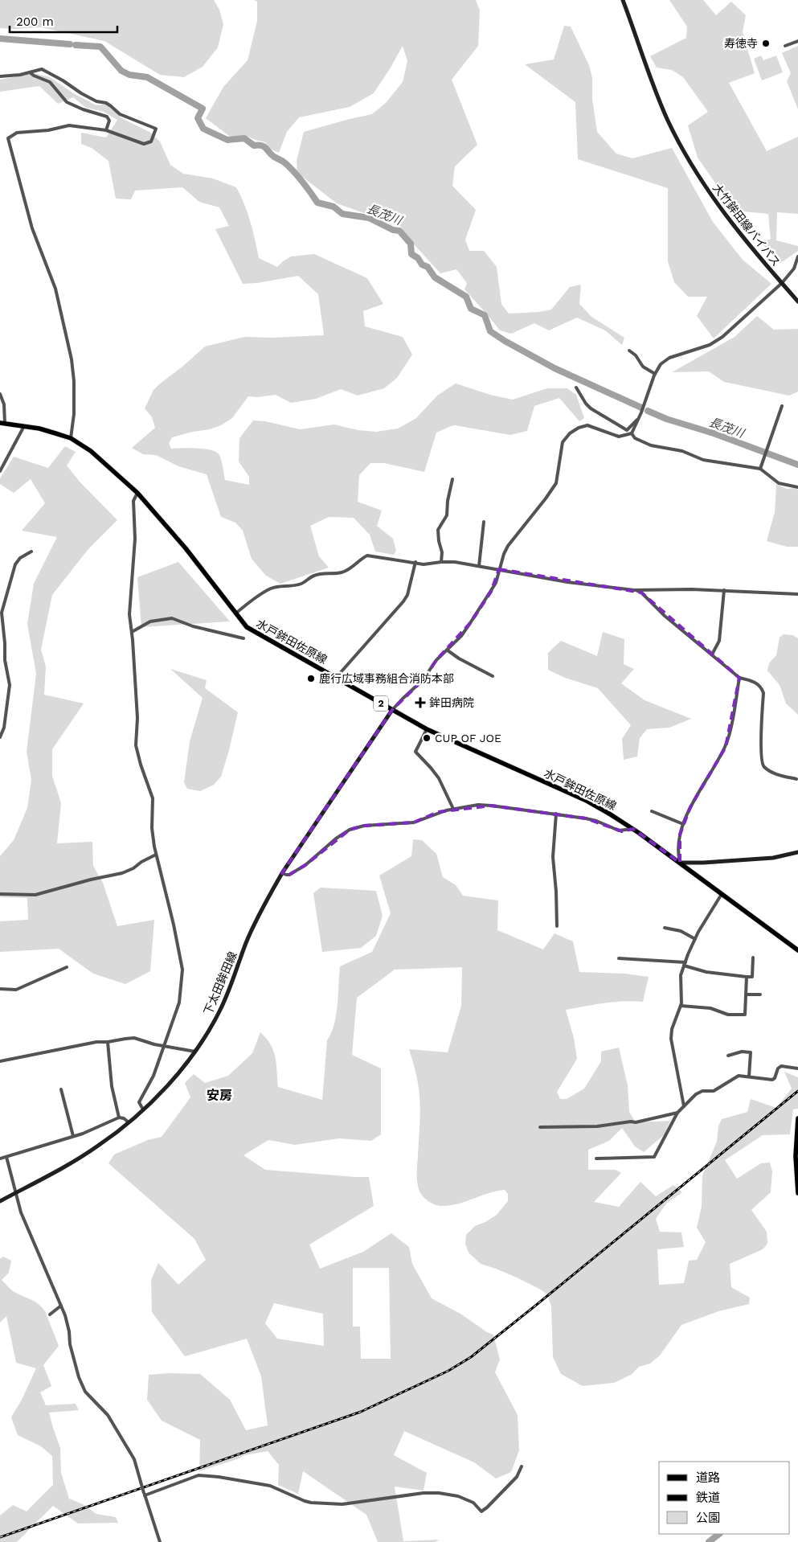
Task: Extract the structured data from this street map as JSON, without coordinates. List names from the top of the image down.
{
  "streets": {
    "main road": [
      "大竹鉾田線バイパス",
      "水戸鉾田佐原線",
      "2",
      "下太田鉾田線"
    ]
  },
  "crossings": [
    ["水戸鉾田佐原線", "下太田鉾田線"]
  ],
  "districts": ["安房"],
  "water": ["長茂川"],
  "places": {
    "other": ["寿徳寺", "鹿行広域事務組合消防本部", "CUP OF JOE"],
    "health": ["鉾田病院"]
  },
  "legend": ["道路", "鉄道", "公園"],
  "scale_bar": "200 m"
}
